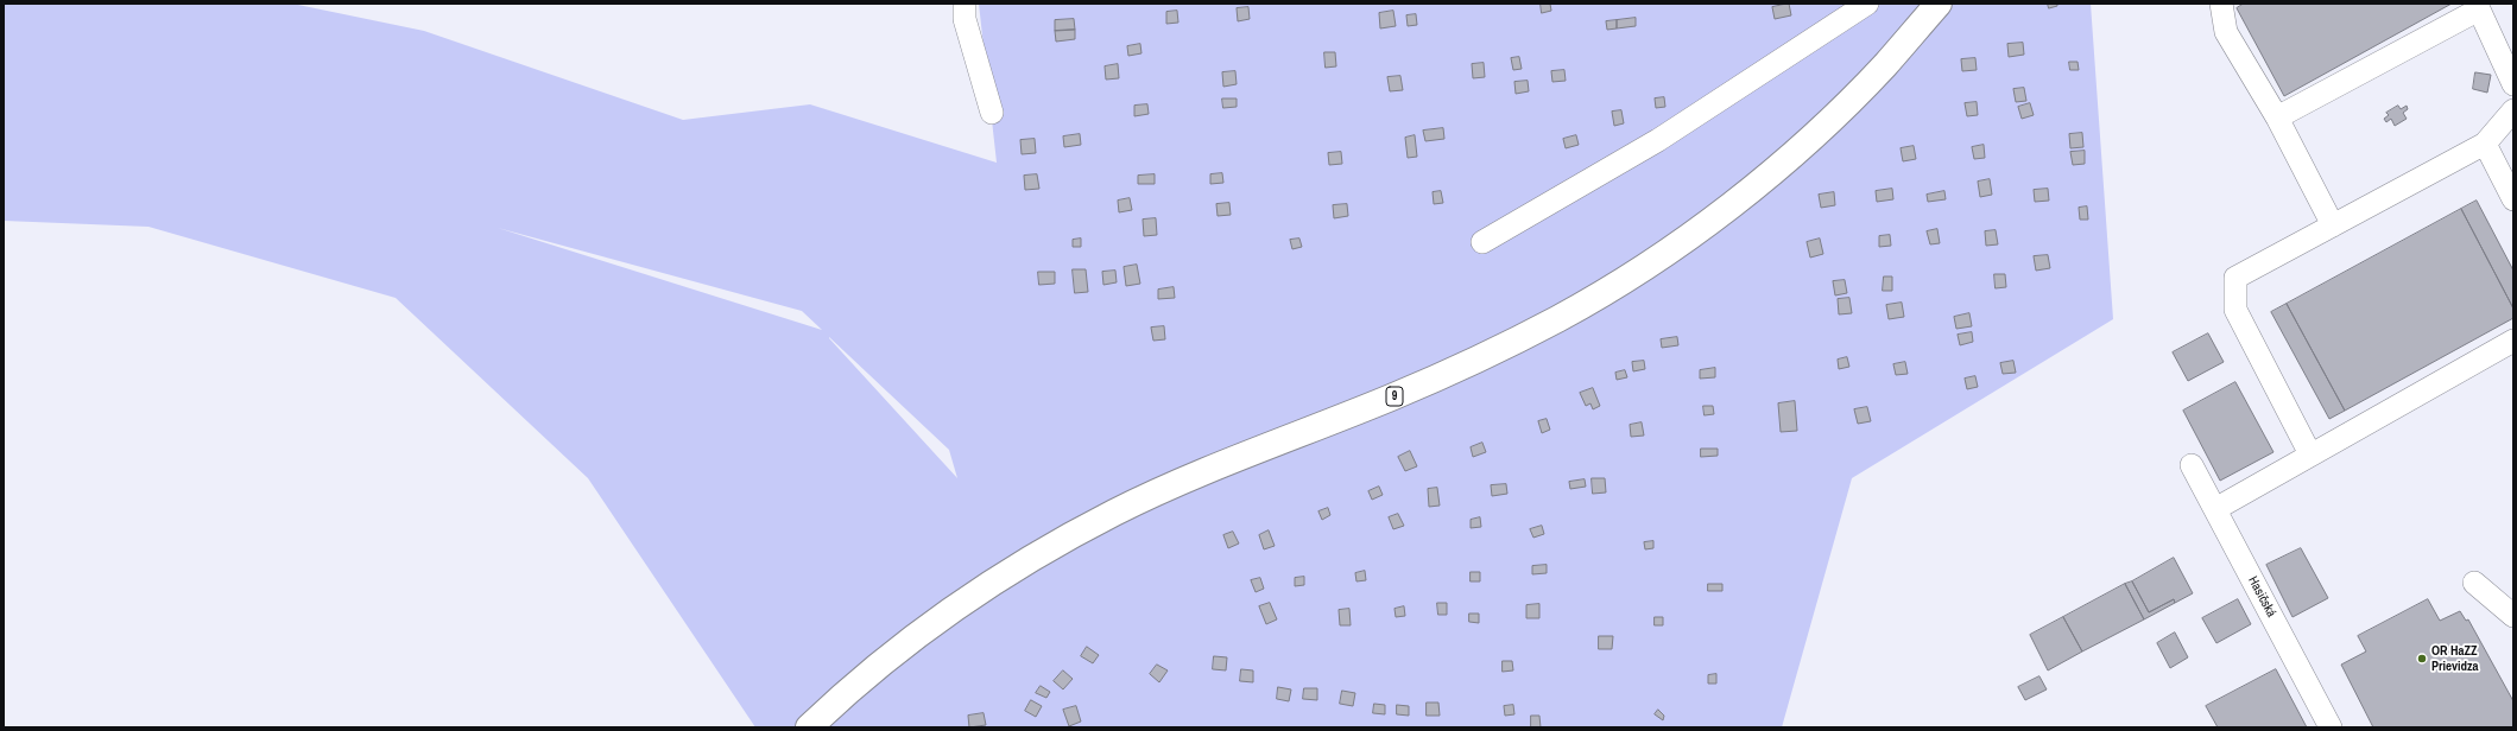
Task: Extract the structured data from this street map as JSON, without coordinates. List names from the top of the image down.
{
  "streets": {
    "main road": ["9"],
    "street": ["Hasičská"]
  },
  "places": ["OR HaZZ Prievidza"]
}
